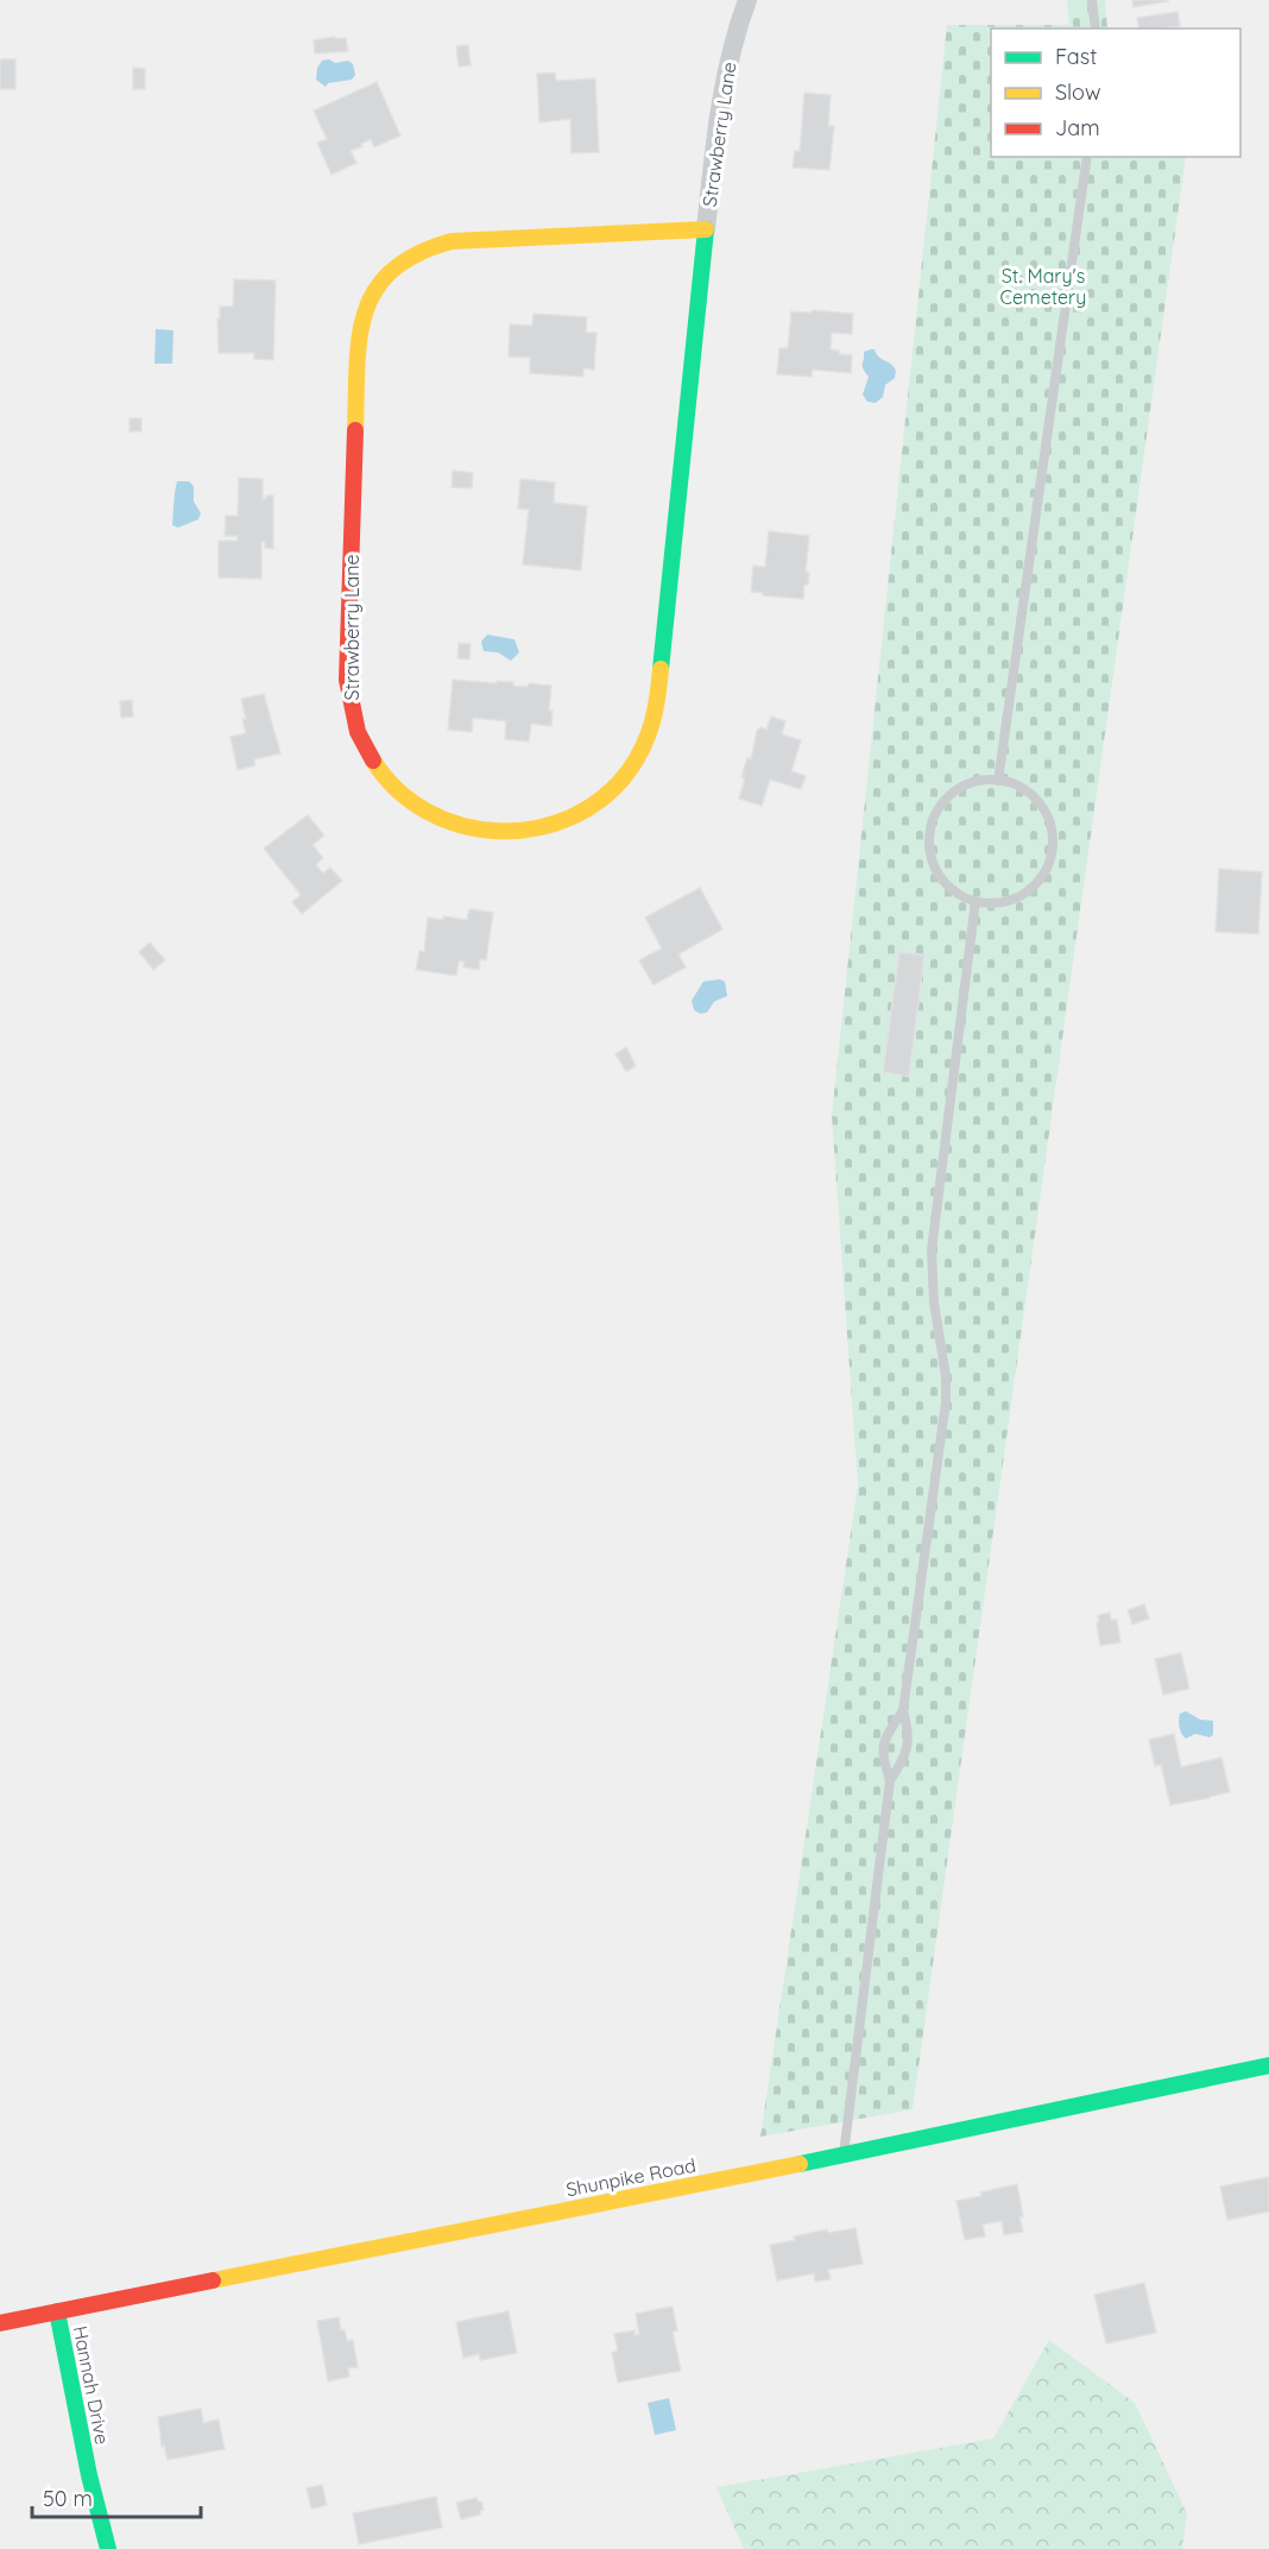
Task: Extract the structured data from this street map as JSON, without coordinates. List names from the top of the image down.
{
  "streets": {
    "street": ["Strawberry Lane", "Shunpike Road", "Hannah Drive"]
  },
  "crossings": [
    ["Shunpike Road", "Hannah Drive"]
  ],
  "parks": ["St. Mary's Cemetery"],
  "legend": ["Fast", "Slow", "Jam"],
  "scale_bar": "50 m"
}
